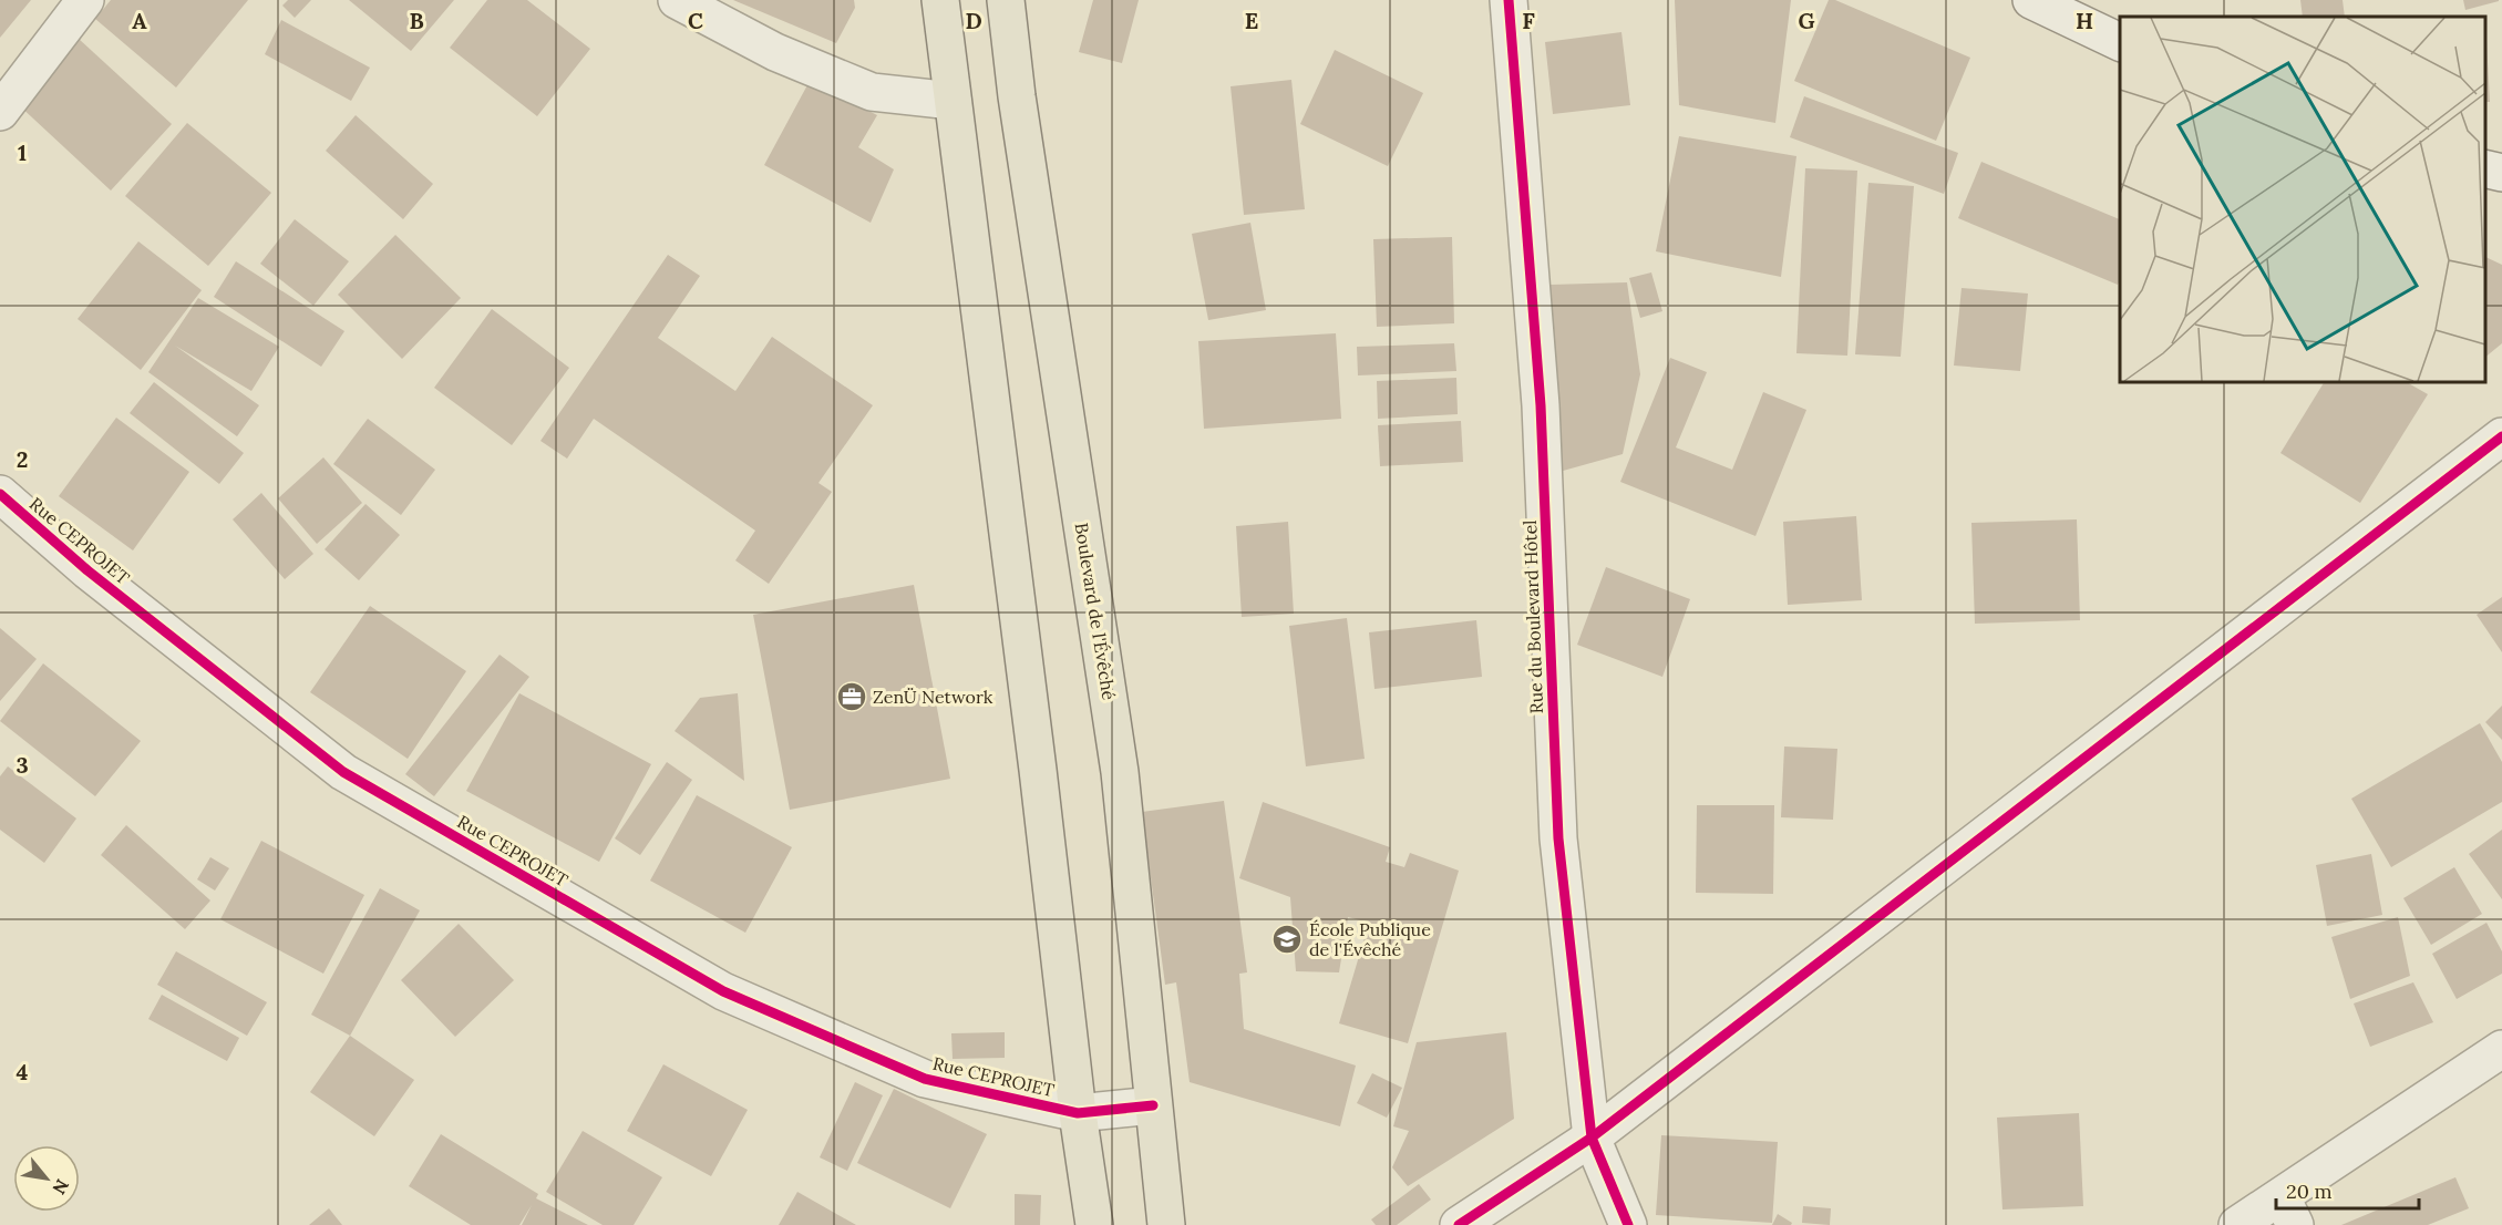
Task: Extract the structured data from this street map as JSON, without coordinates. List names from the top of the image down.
{
  "streets": {
    "main road": ["Boulevard de l'Évêché"],
    "street": ["Rue CEPROJET", "Rue du Boulevard Hôtel"]
  },
  "crossings": [
    ["Rue CEPROJET", "Boulevard de l'Évêché"]
  ],
  "places": {
    "office": ["ZenÜ Network"],
    "school or university": ["École Publique de l'Évêché"]
  },
  "scale_bar": "20 m",
  "north": "bottom right",
  "grid": {
    "columns": [
      "A",
      "B",
      "C",
      "D",
      "E",
      "F",
      "G",
      "H"
    ],
    "rows": [
      "1",
      "2",
      "3",
      "4"
    ]
  }
}
